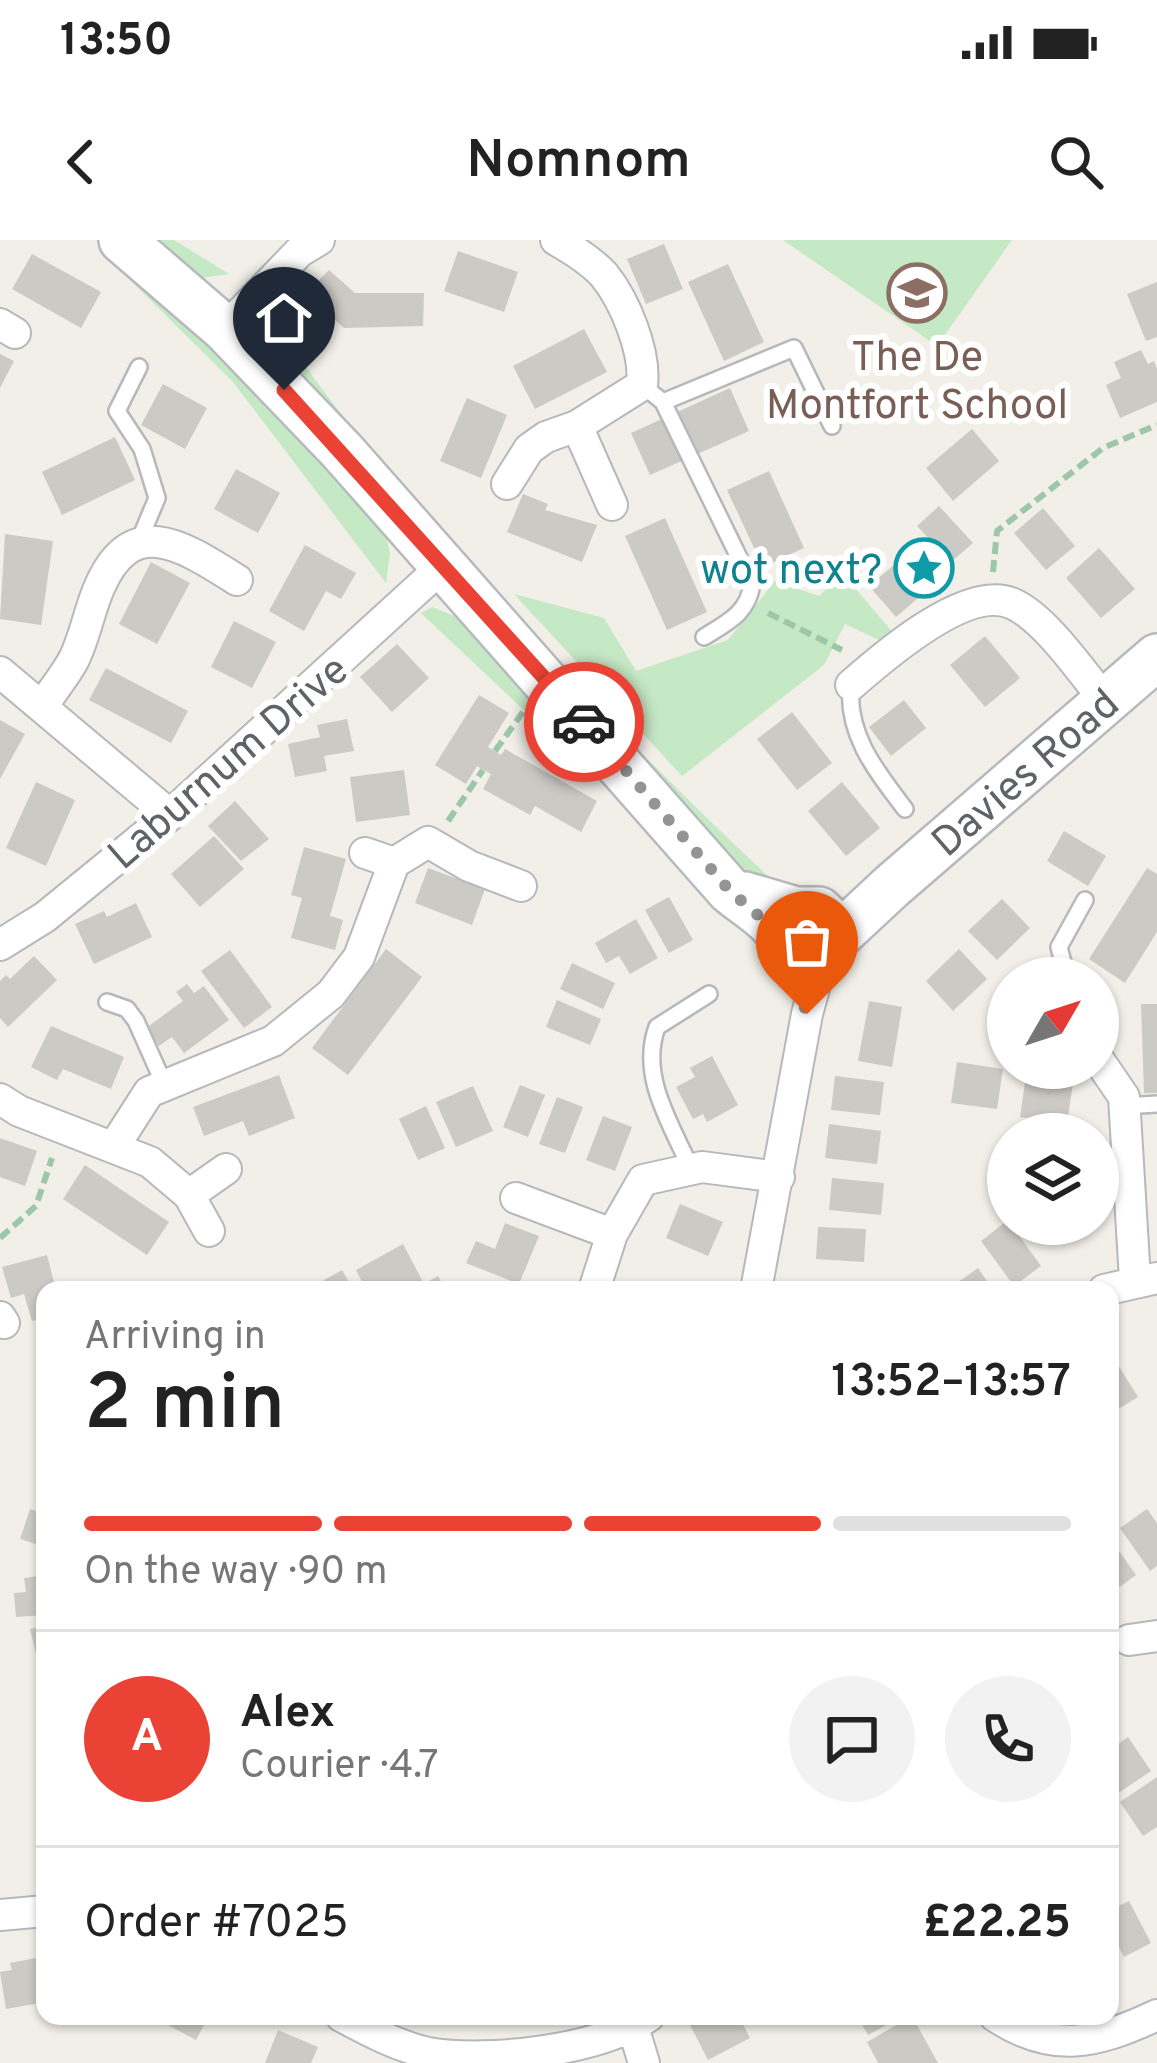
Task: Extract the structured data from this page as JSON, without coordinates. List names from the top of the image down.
{
  "streets": {
    "street": ["Laburnum Drive", "Davies Road"]
  },
  "places": {
    "school or university": ["The De Montfort School"],
    "place": ["wot next?"]
  },
  "north": "top right",
  "page": {
    "status": "13:50",
    "header": "Nomnom",
    "heading": ["2 min", "Arriving in", "13:52–13:57"],
    "panel": [
      "Alex",
      "Courier · 4.7",
      "Order #7025",
      "£22.25"
    ],
    "bar": "On the way · 90 m",
    "round": "A"
  }
}
